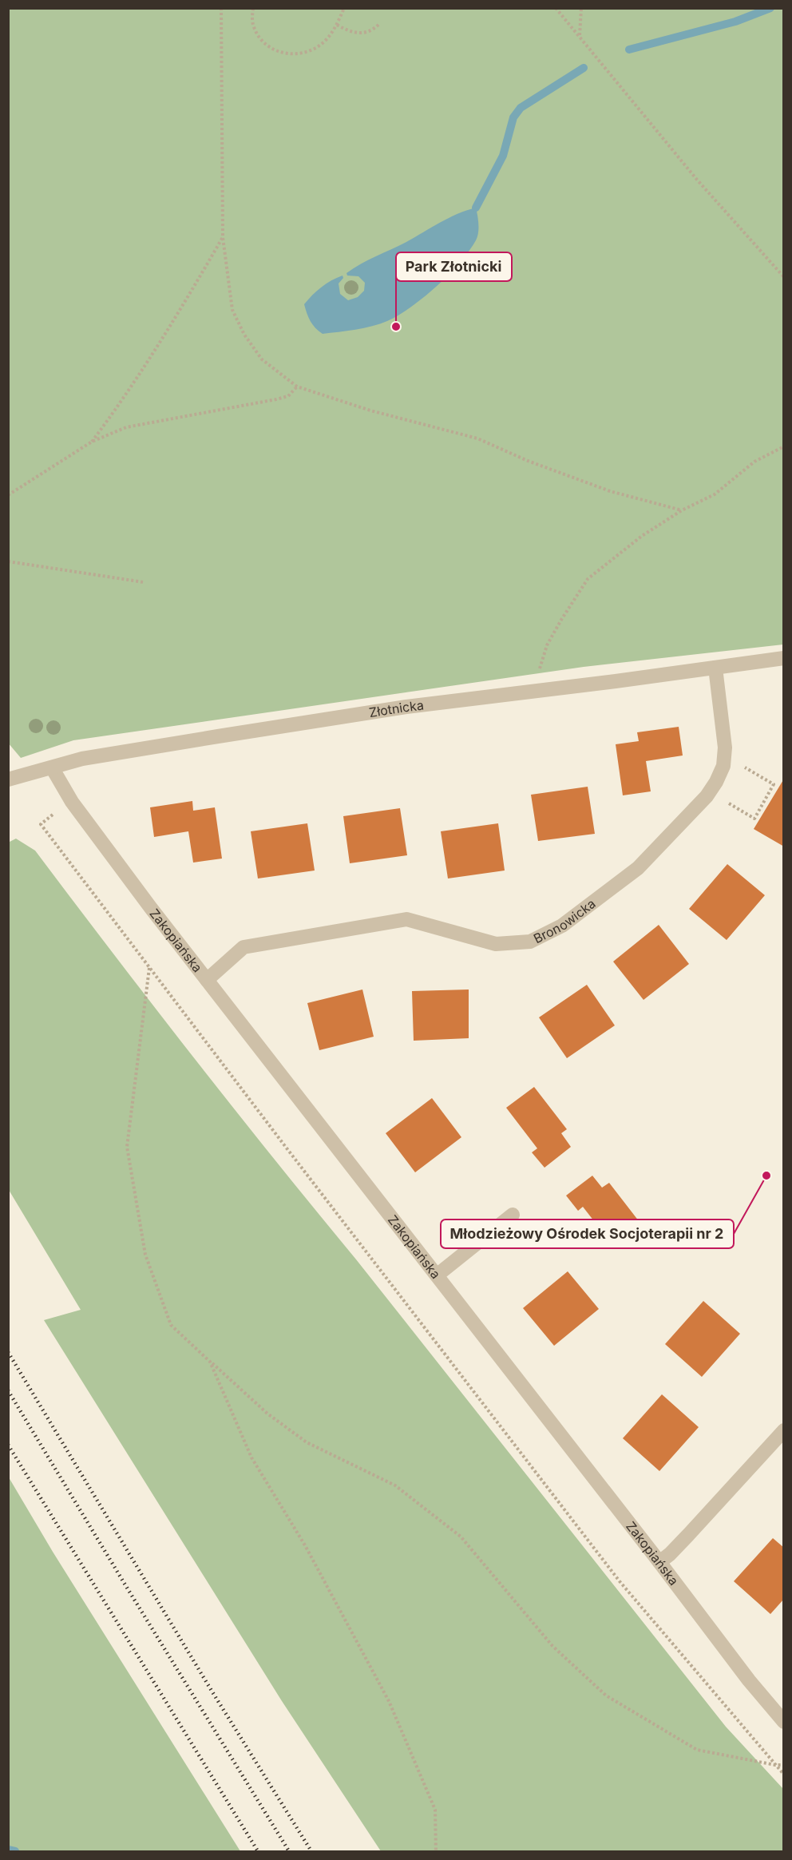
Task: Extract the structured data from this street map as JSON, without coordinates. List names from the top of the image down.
{
  "streets": {
    "street": ["Złotnicka", "Bronowicka", "Zakopiańska"]
  },
  "crossings": [
    ["Złotnicka", "Bronowicka"],
    ["Złotnicka", "Zakopiańska"],
    ["Bronowicka", "Zakopiańska"]
  ],
  "places": ["Park Złotnicki", "Młodzieżowy Ośrodek Socjoterapii nr 2"]
}
